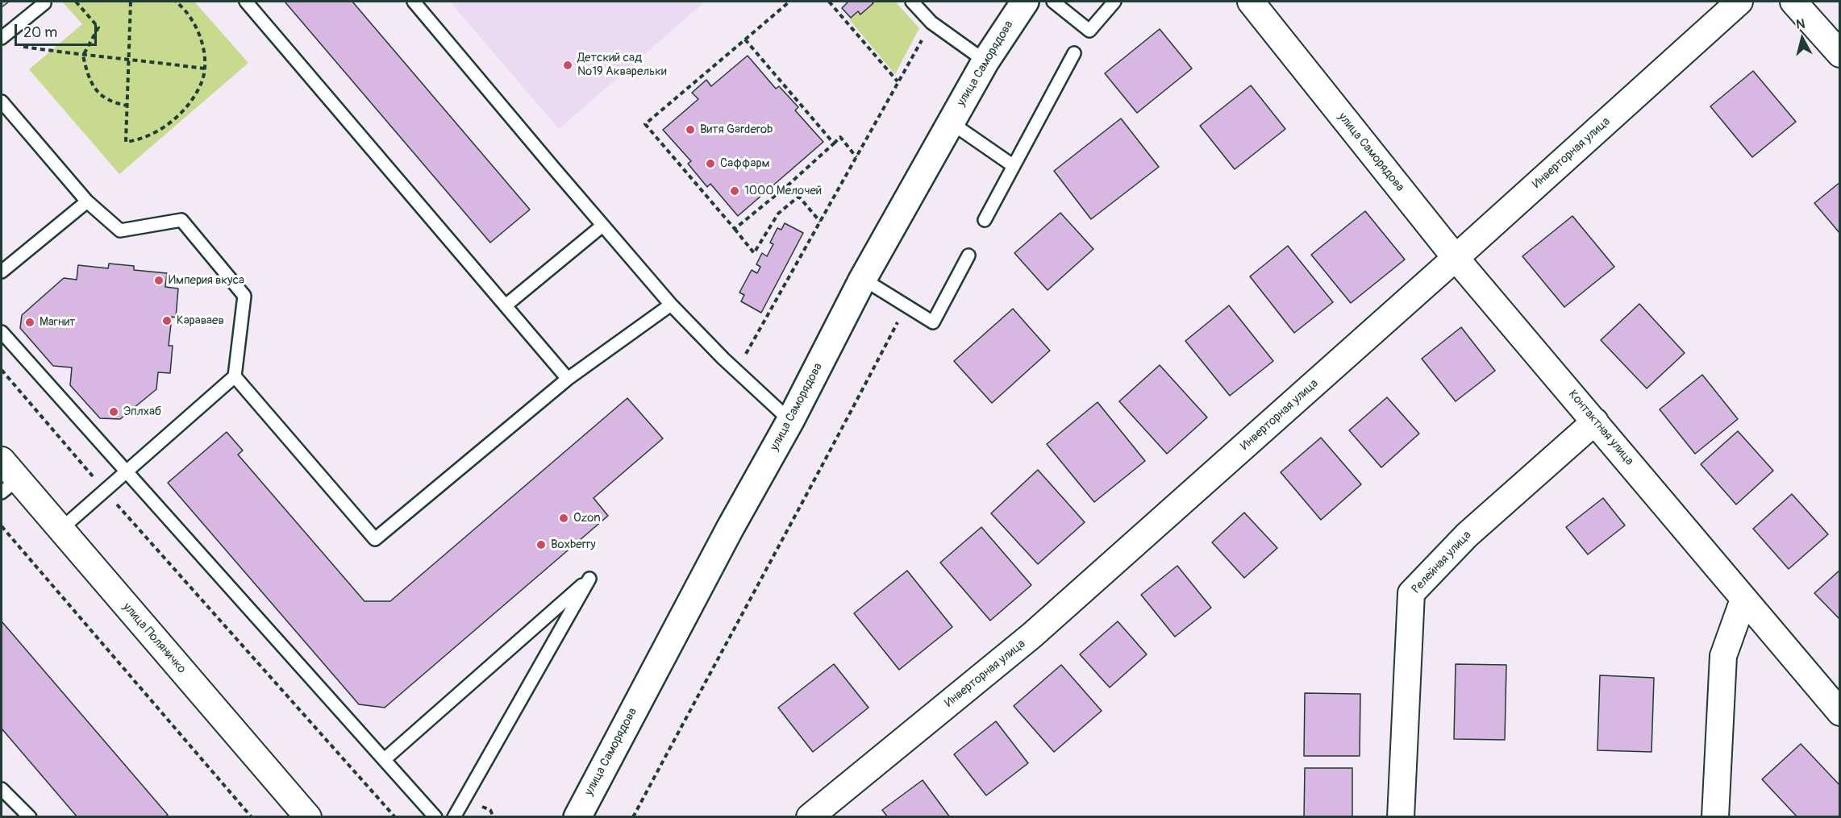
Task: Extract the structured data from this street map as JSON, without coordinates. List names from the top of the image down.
{
  "streets": {
    "street": [
      "улица Саморядова",
      "Инверторная улица",
      "Контактная улица",
      "Релейная улица",
      "улица Поляничко"
    ]
  },
  "crossings": [
    ["улица Саморядова", "Инверторная улица"],
    ["улица Саморядова", "Контактная улица"],
    ["Инверторная улица", "Контактная улица"],
    ["Контактная улица", "Релейная улица"]
  ],
  "places": [
    "Детский сад №19 Акварельки",
    "Витя Garderob",
    "Саффарм",
    "1000 Мелочей",
    "Империя вкуса",
    "Караваев",
    "Магнит",
    "Эплхаб",
    "Ozon",
    "Boxberry"
  ],
  "scale_bar": "20 m",
  "north": "top"
}
